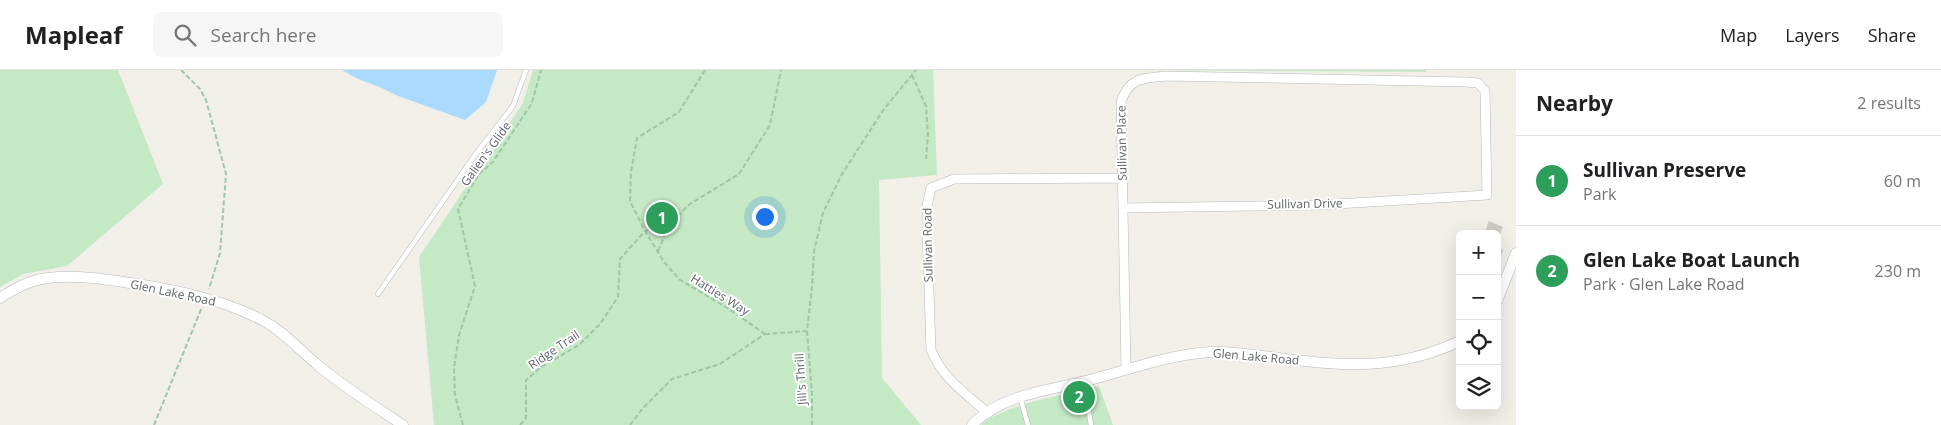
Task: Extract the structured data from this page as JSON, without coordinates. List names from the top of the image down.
{
  "streets": {
    "street": [
      "Sullivan Place",
      "Sullivan Drive",
      "Sullivan Road",
      "Glen Lake Road"
    ],
    "path": [
      "Galien's Glide",
      "Hatties Way",
      "Ridge Trail",
      "Jill's Thrill"
    ]
  },
  "crossings": [
    ["Sullivan Place", "Sullivan Drive"],
    ["Sullivan Place", "Sullivan Road"],
    ["Sullivan Place", "Glen Lake Road"],
    ["Sullivan Road", "Glen Lake Road"],
    ["Hatties Way", "Ridge Trail"]
  ],
  "page": {
    "header": "Mapleaf",
    "search": "Search here",
    "nav": ["Map", "Layers", "Share"],
    "heading": ["Nearby", "2 results"],
    "list": [
      {
        "mark": "1",
        "name": "Sullivan Preserve",
        "note": "Park",
        "value": "60 m"
      },
      {
        "mark": "2",
        "name": "Glen Lake Boat Launch",
        "note": "Park · Glen Lake Road",
        "value": "230 m"
      }
    ],
    "pins": ["1", "2"],
    "map_buttons": ["+", "−"]
  }
}
